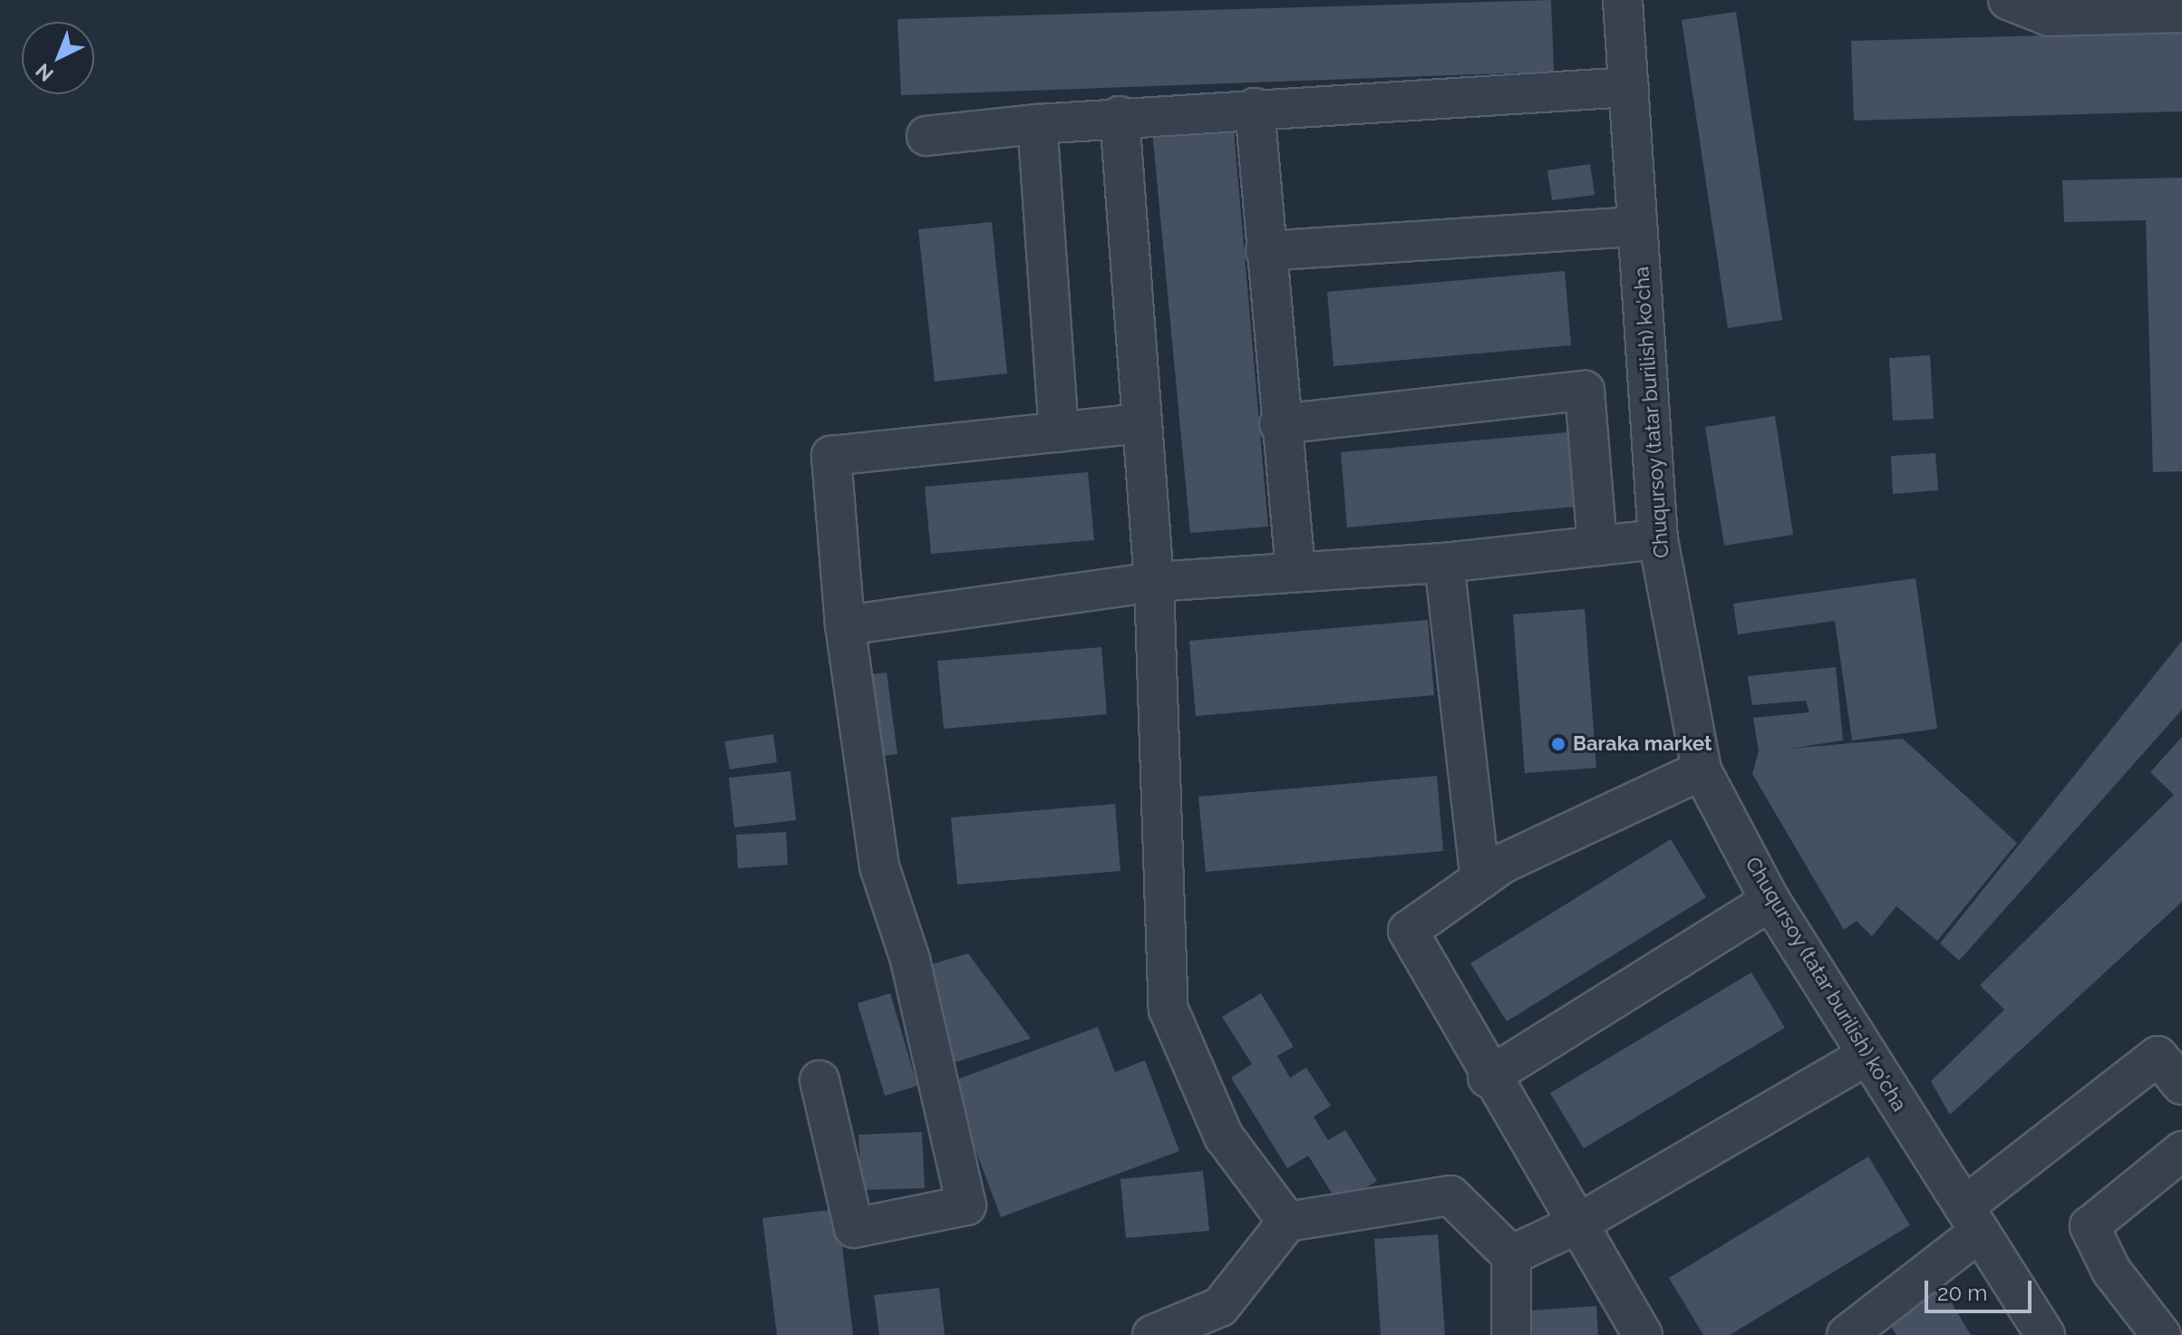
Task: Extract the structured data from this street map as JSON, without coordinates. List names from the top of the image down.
{
  "streets": {
    "street": ["Chuqursoy (tatar burilish) ko'cha"]
  },
  "places": ["Baraka market"],
  "scale_bar": "20 m",
  "north": "bottom left"
}
